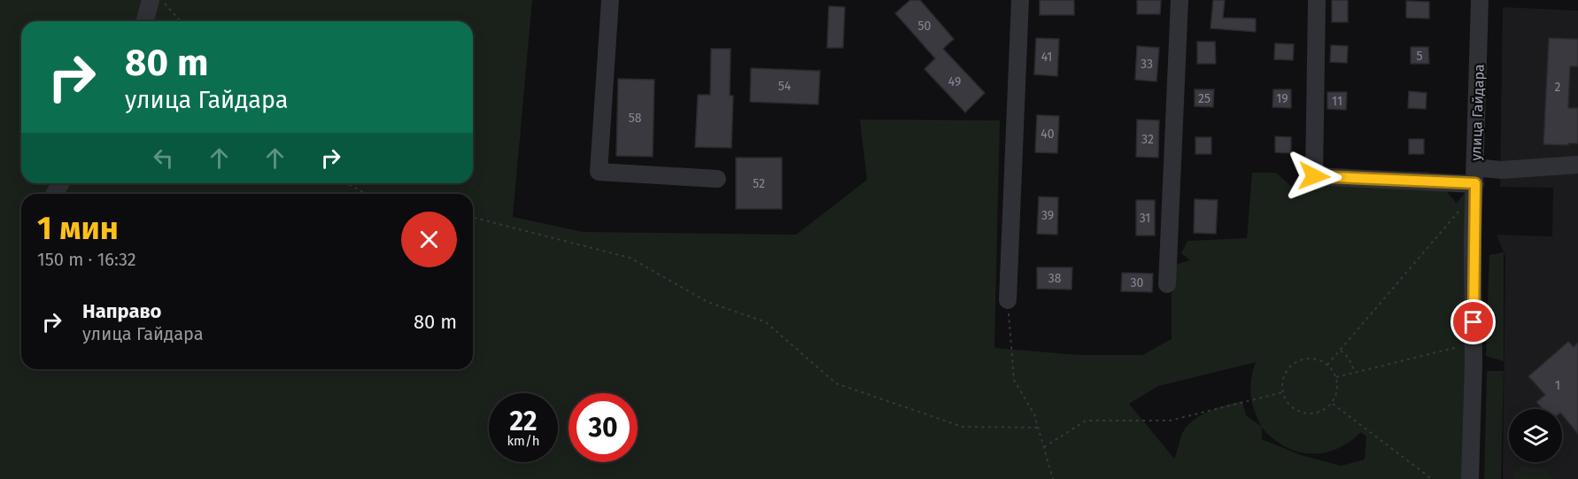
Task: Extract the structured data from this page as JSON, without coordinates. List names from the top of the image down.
{
  "streets": {
    "street": ["улица Гайдара"]
  },
  "house_numbers": [
    "50",
    "5",
    "41",
    "33",
    "49",
    "54",
    "2",
    "25",
    "19",
    "11",
    "58",
    "40",
    "32",
    "52",
    "39",
    "31",
    "38",
    "30",
    "1"
  ],
  "page": {
    "turn": ["80 m", "улица Гайдара"],
    "heading": ["1 мин", "150 m · 16:32"],
    "list": [
      {
        "name": "Направо",
        "note": "улица Гайдара",
        "value": "80 m"
      }
    ],
    "speed": "22 km/h",
    "limit": "30"
  }
}
